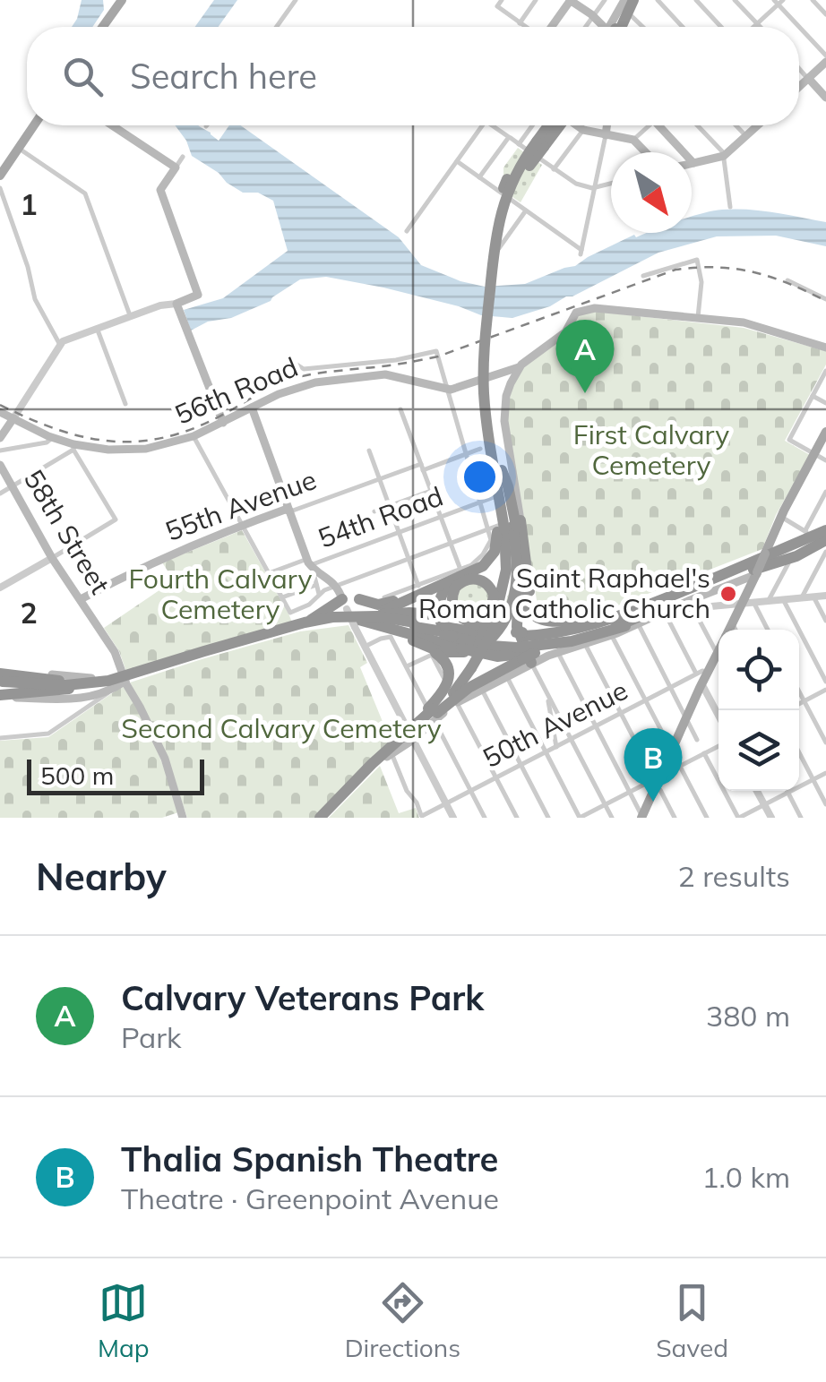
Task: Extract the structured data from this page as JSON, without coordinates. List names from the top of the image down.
{
  "streets": {
    "main road": ["56th Road", "55th Avenue", "58th Street"],
    "street": ["54th Road", "50th Avenue"]
  },
  "crossings": [
    ["55th Avenue", "58th Street"]
  ],
  "parks": ["First Calvary Cemetery", "Fourth Calvary Cemetery", "Second Calvary Cemetery"],
  "places": ["Saint Raphael's Roman Catholic Church"],
  "scale_bar": "500 m",
  "north": "bottom right",
  "page": {
    "search": "Search here",
    "pins": ["A", "B"],
    "scale": "500 m",
    "heading": ["Nearby", "2 results"],
    "list": [
      {
        "mark": "A",
        "name": "Calvary Veterans Park",
        "note": "Park",
        "value": "380 m"
      },
      {
        "mark": "B",
        "name": "Thalia Spanish Theatre",
        "note": "Theatre · Greenpoint Avenue",
        "value": "1.0 km"
      }
    ],
    "nav": ["Map", "Directions", "Saved"]
  },
  "grid": {
    "rows": ["1", "2"]
  }
}
